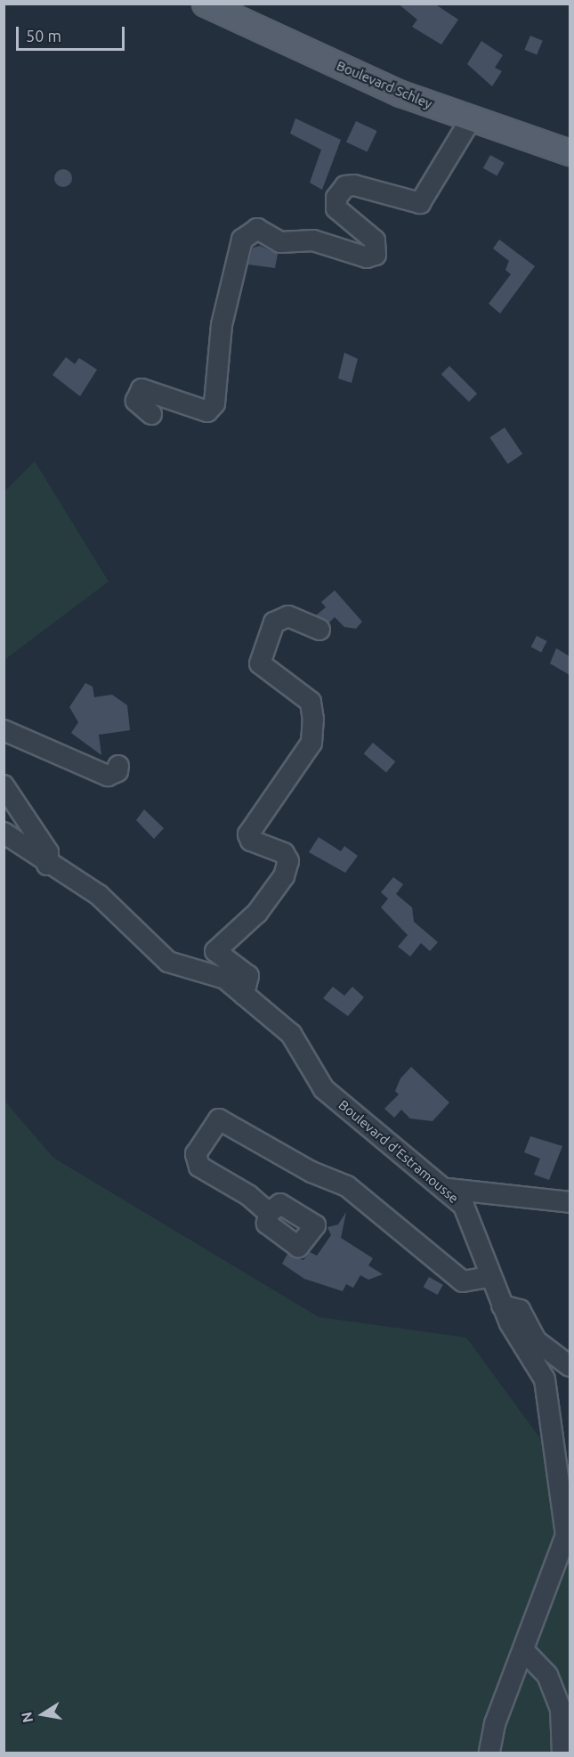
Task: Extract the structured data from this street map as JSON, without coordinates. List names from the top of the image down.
{
  "streets": {
    "main road": ["Boulevard Schley"],
    "street": ["Boulevard d'Estramousse"]
  },
  "scale_bar": "50 m",
  "north": "left"
}
